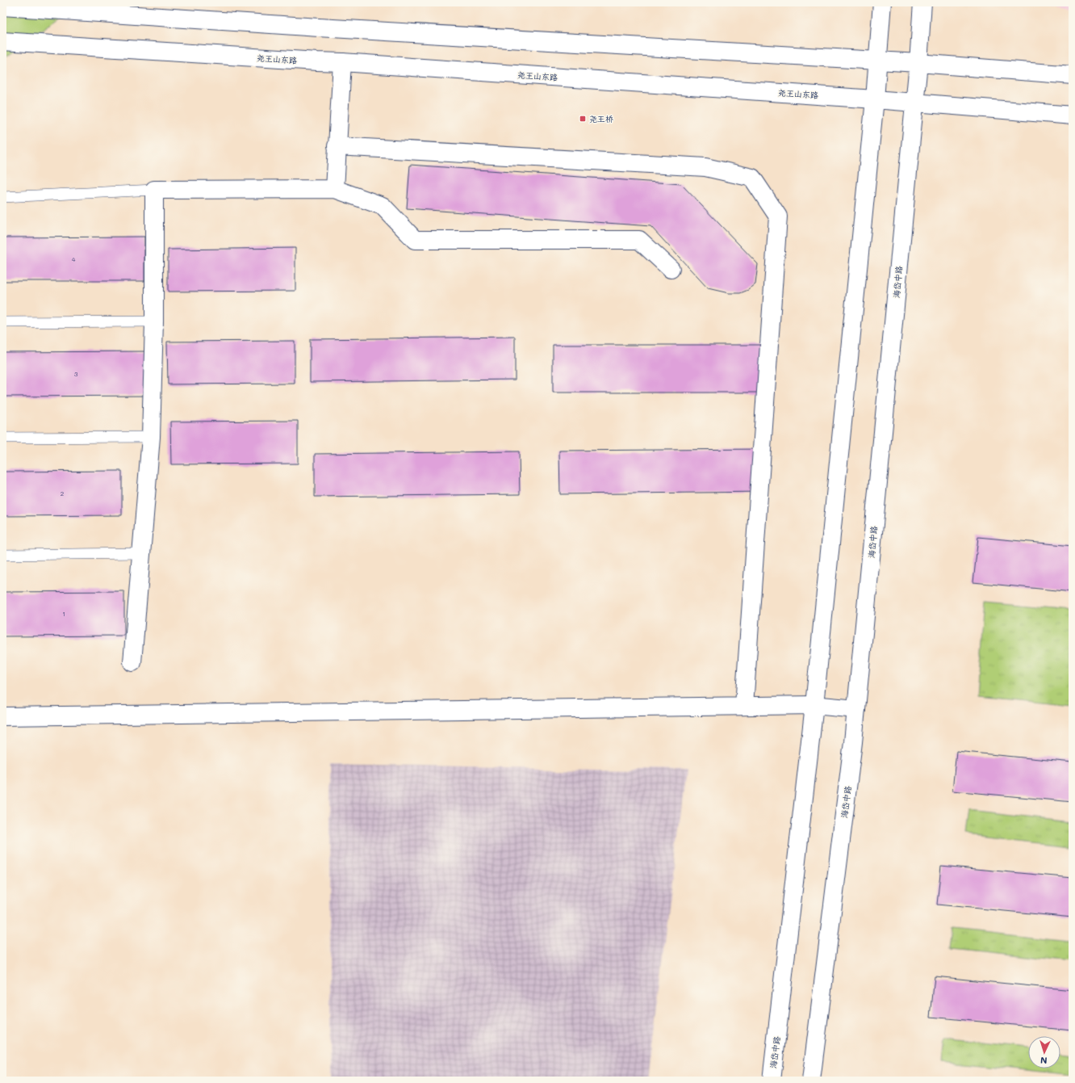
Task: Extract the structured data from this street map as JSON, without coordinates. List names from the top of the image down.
{
  "streets": {
    "main road": ["尧王山东路", "海岱中路"]
  },
  "crossings": [
    ["尧王山东路", "海岱中路"]
  ],
  "places": {
    "transit": ["尧王桥"]
  },
  "house_numbers": [
    "4",
    "3",
    "2",
    "1"
  ],
  "north": "bottom"
}
